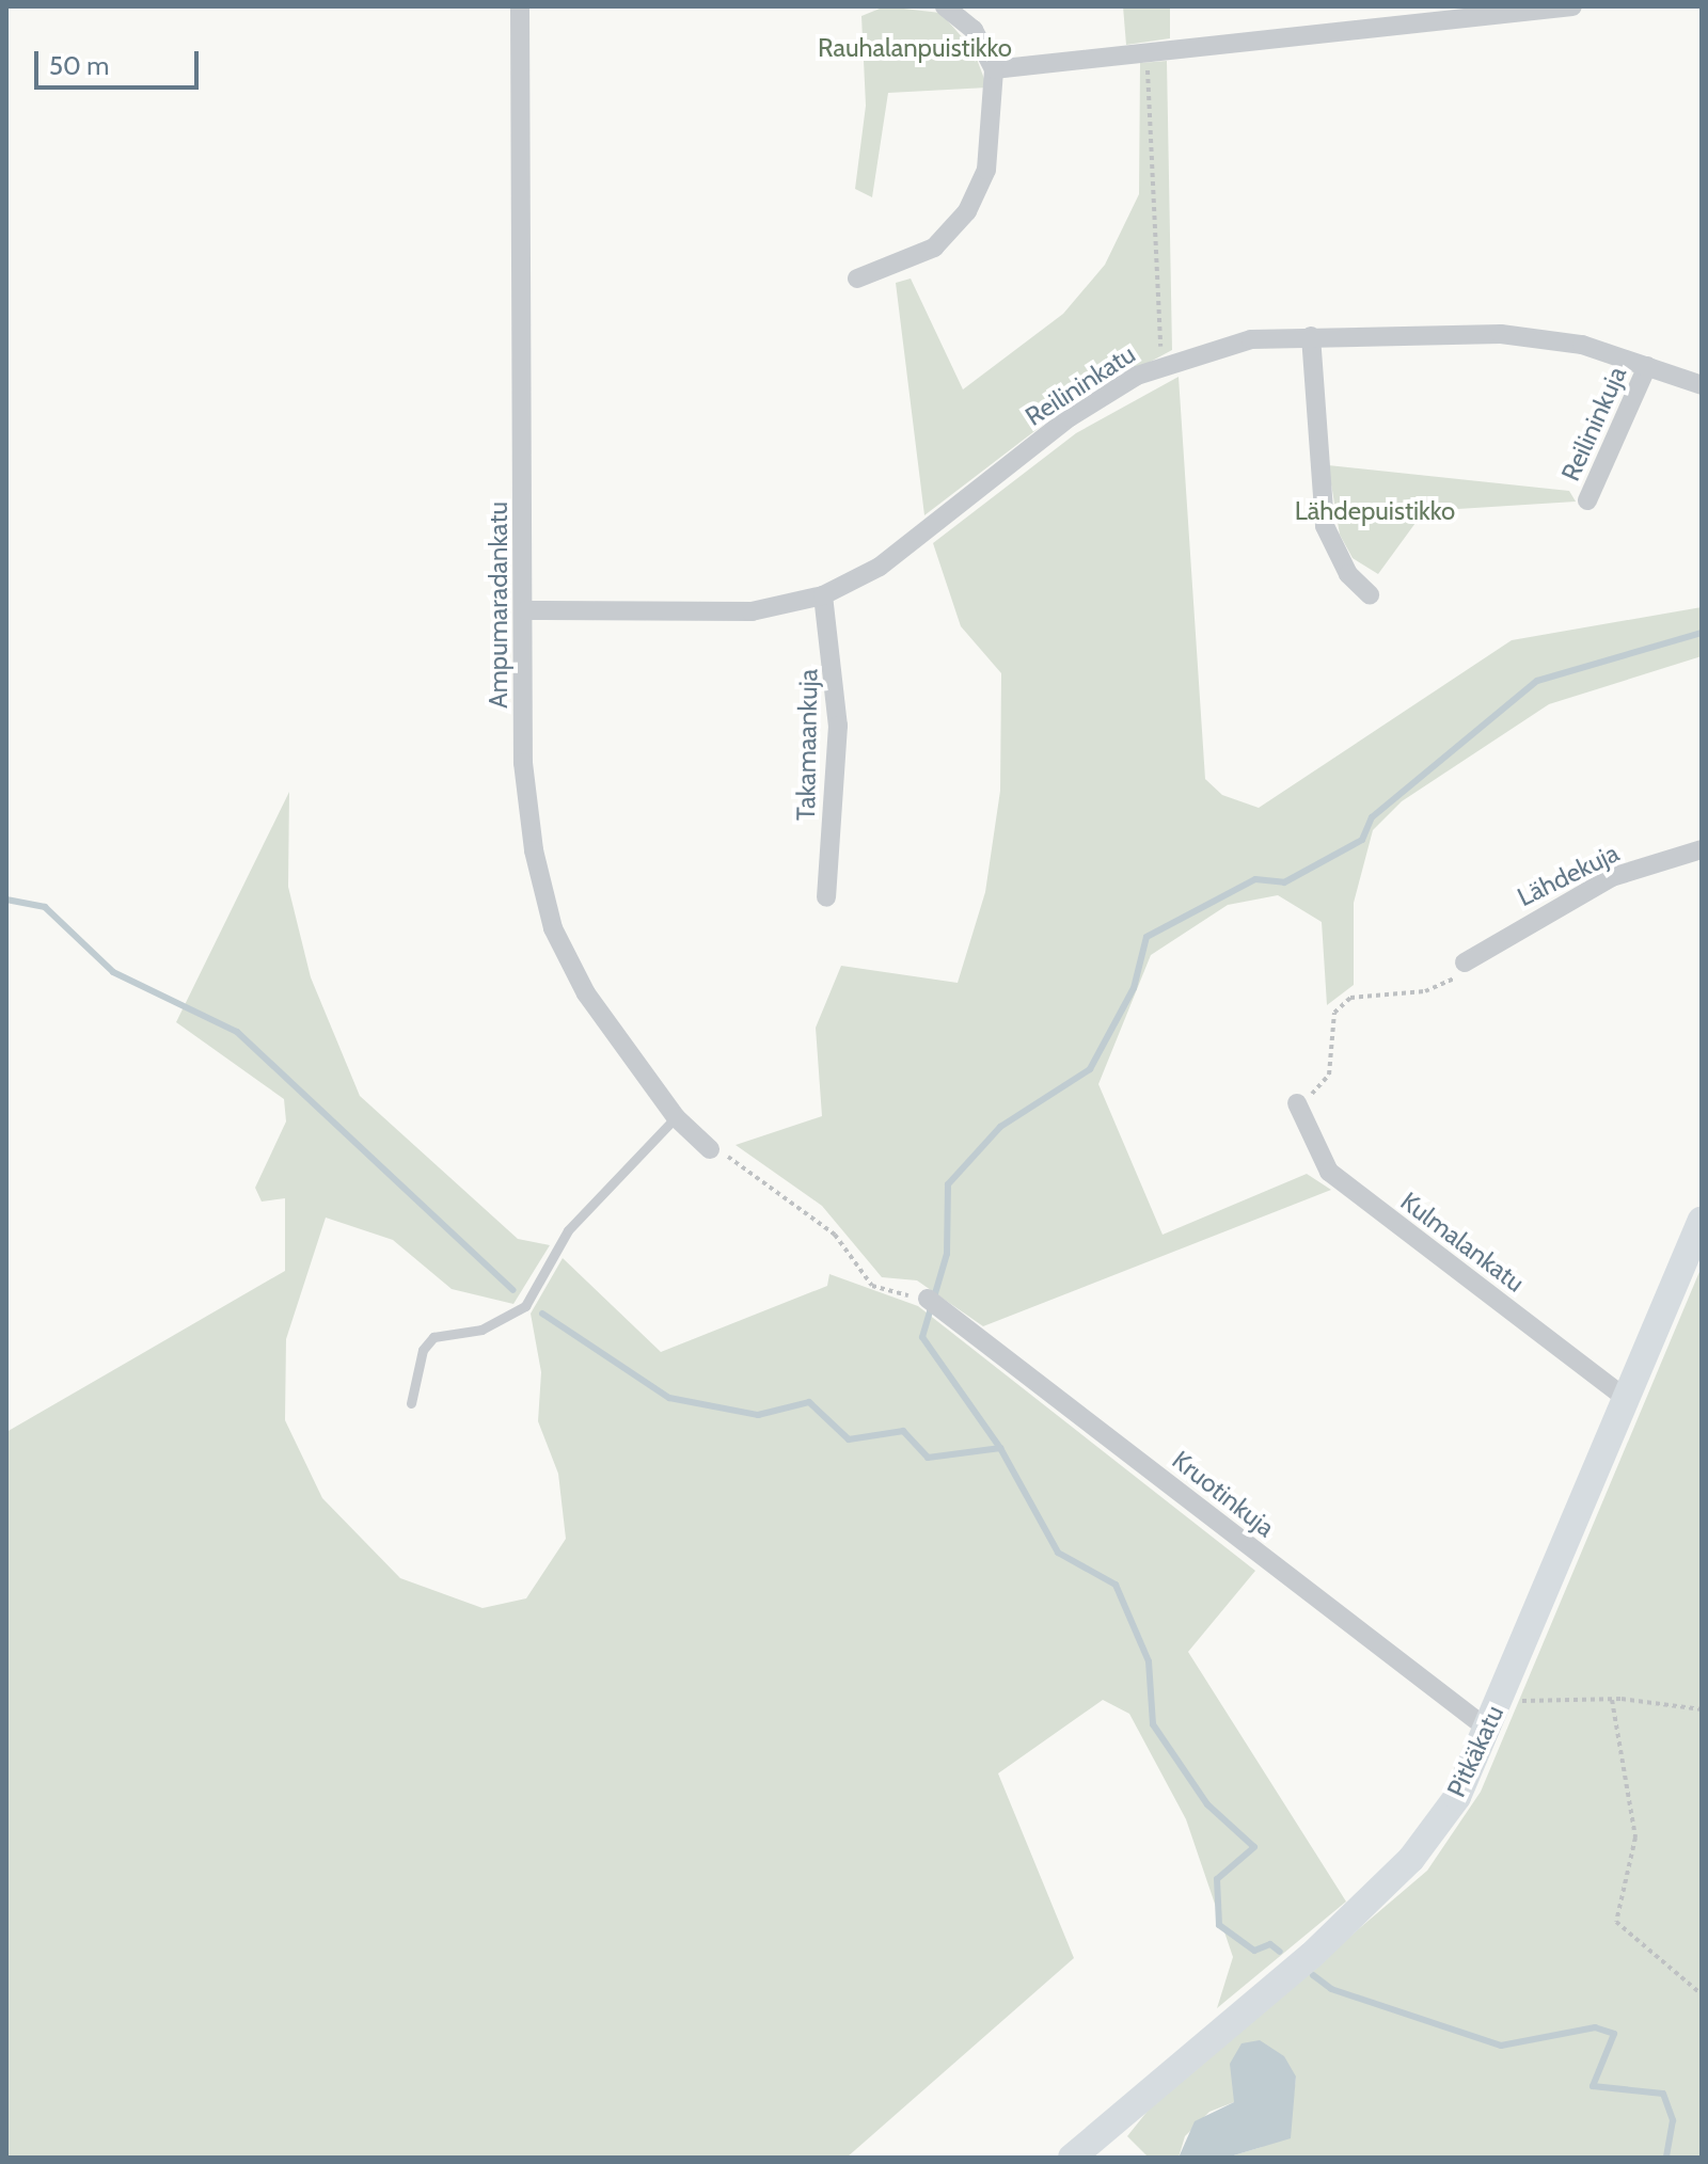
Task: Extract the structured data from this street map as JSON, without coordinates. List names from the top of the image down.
{
  "streets": {
    "street": [
      "Reilininkatu",
      "Reilininkuja",
      "Ampumaradankatu",
      "Takamaankuja",
      "Lähdekuja",
      "Kulmalankatu",
      "Kruotinkuja",
      "Pitkäkatu"
    ]
  },
  "crossings": [
    ["Reilininkatu", "Reilininkuja"],
    ["Reilininkatu", "Ampumaradankatu"],
    ["Reilininkatu", "Takamaankuja"],
    ["Kulmalankatu", "Pitkäkatu"],
    ["Kruotinkuja", "Pitkäkatu"]
  ],
  "parks": ["Rauhalanpuistikko", "Lähdepuistikko"],
  "scale_bar": "50 m"
}
